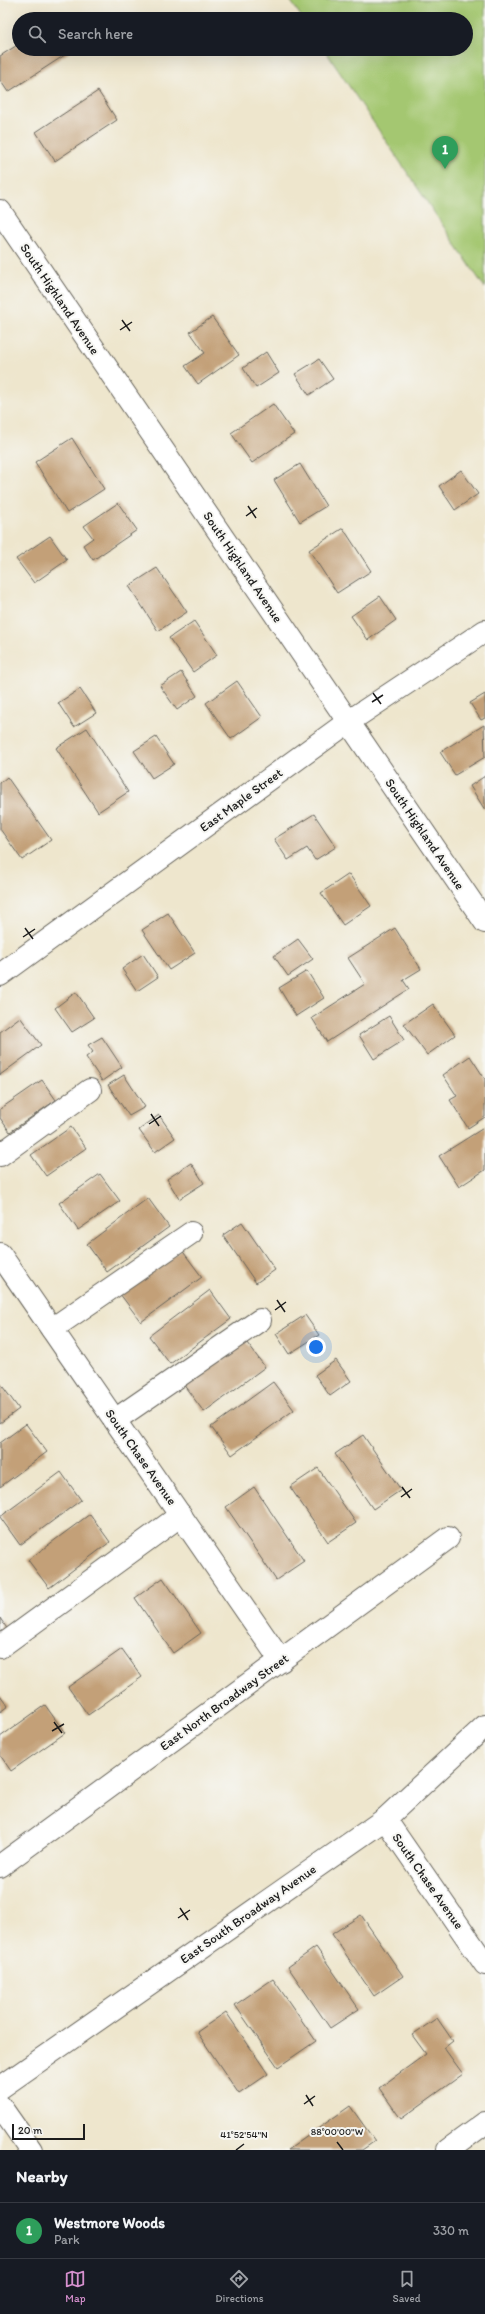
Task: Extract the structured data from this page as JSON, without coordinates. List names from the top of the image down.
{
  "streets": {
    "street": [
      "South Highland Avenue",
      "East Maple Street",
      "South Chase Avenue",
      "East North Broadway Street",
      "East South Broadway Avenue"
    ]
  },
  "crossings": [
    ["South Highland Avenue", "East Maple Street"],
    ["South Chase Avenue", "East North Broadway Street"],
    ["South Chase Avenue", "East South Broadway Avenue"]
  ],
  "scale_bar": "20 m",
  "page": {
    "search": "Search here",
    "pins": "1",
    "scale": "20 m",
    "heading": "Nearby",
    "list": [
      {
        "mark": "1",
        "name": "Westmore Woods",
        "note": "Park",
        "value": "330 m"
      }
    ],
    "nav": ["Map", "Directions", "Saved"]
  },
  "coordinates": ["88°00'00\"W", "41°52'54\"N"]
}
